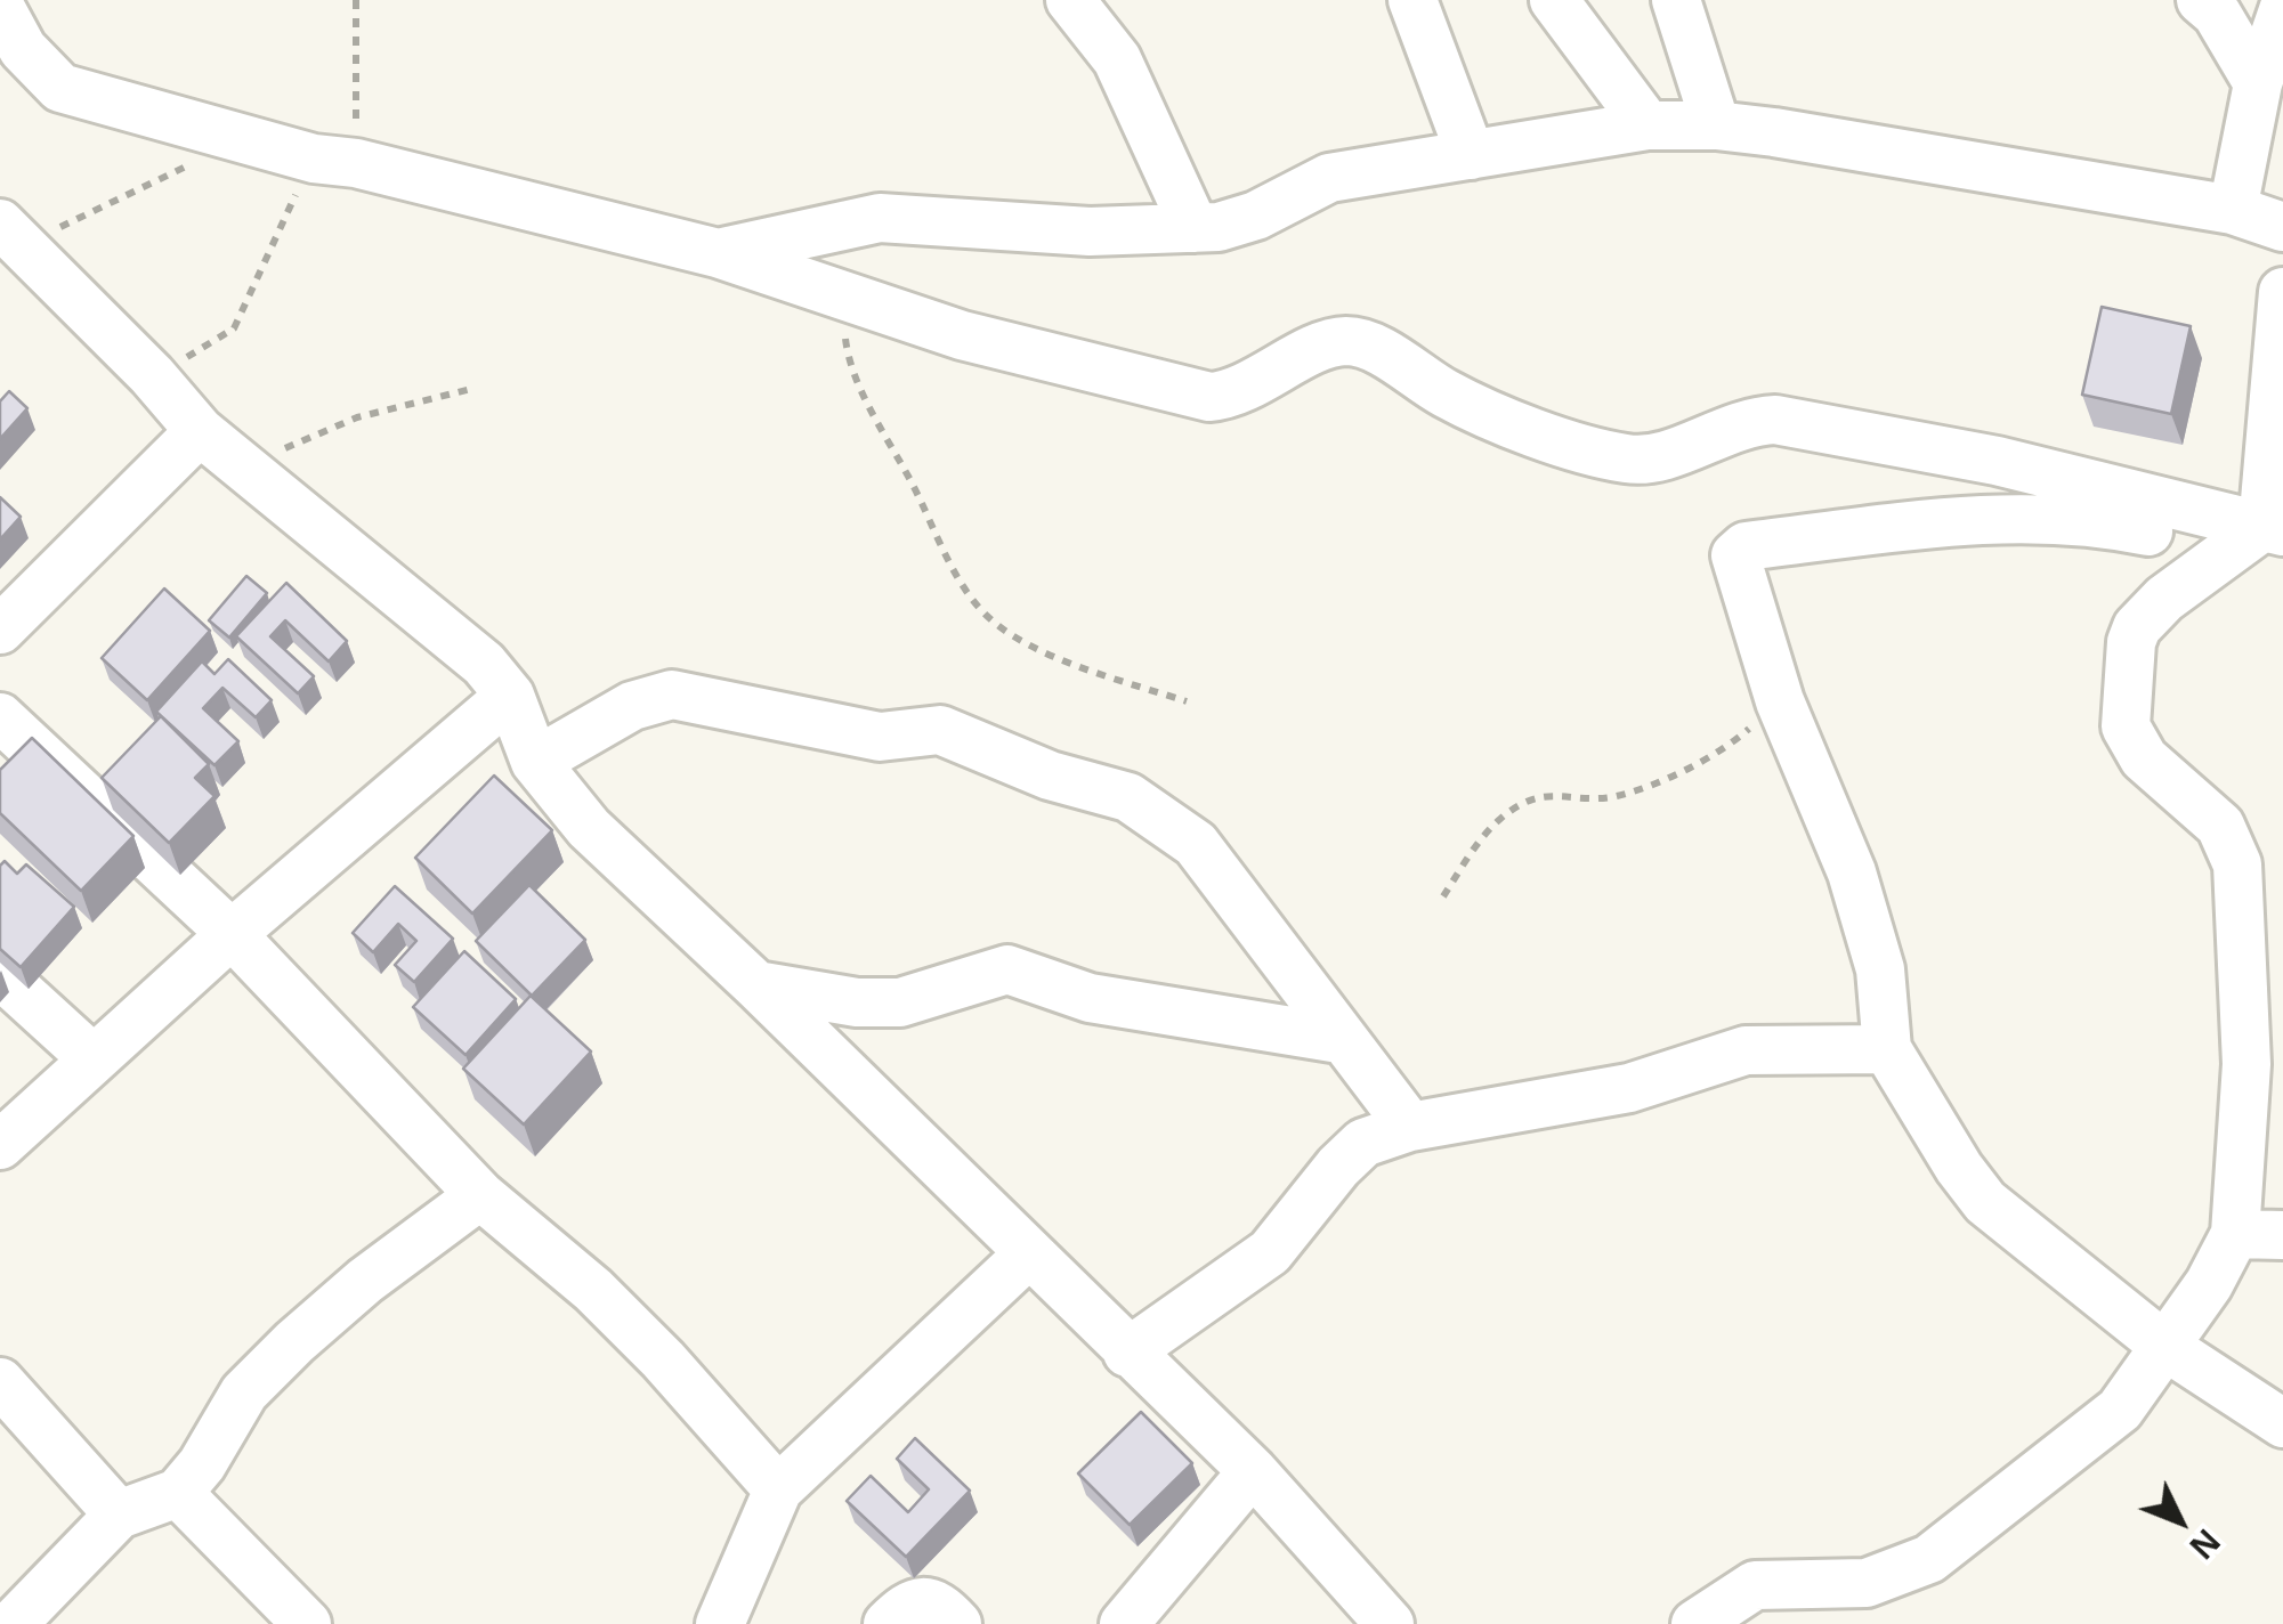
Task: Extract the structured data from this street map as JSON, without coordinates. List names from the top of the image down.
{
  "north": "bottom right"
}
